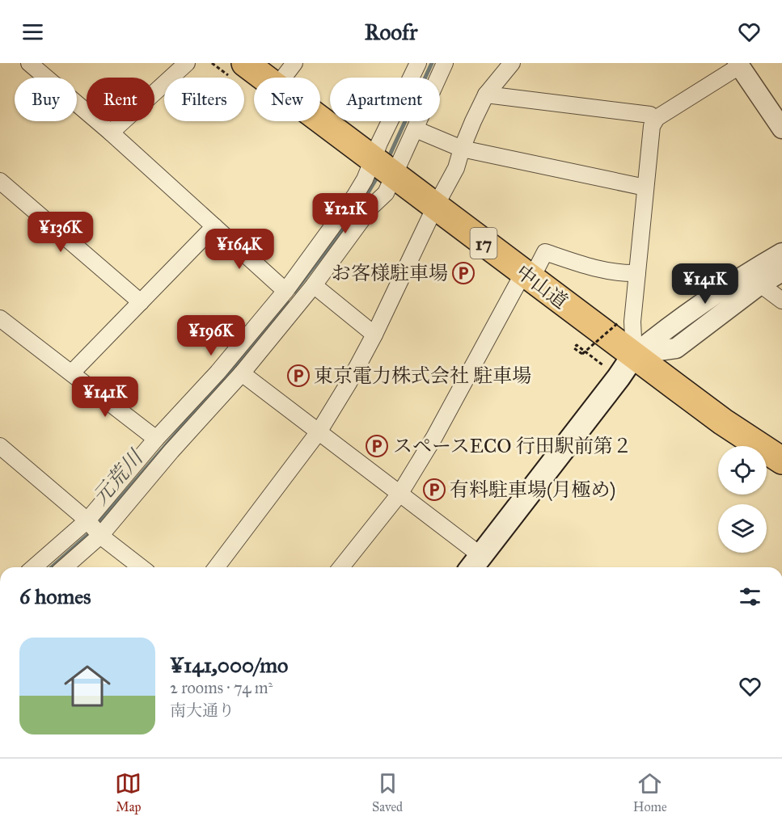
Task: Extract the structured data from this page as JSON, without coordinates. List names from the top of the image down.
{
  "streets": {
    "highway": ["17", "中山道"]
  },
  "water": ["元荒川"],
  "places": {
    "parking": [
      "お客様駐車場",
      "東京電力株式会社 駐車場",
      "スペースECO 行田駅前第２",
      "有料駐車場(月極め)"
    ]
  },
  "page": {
    "header": "Roofr",
    "chip": [
      "Buy",
      "Rent",
      "Filters",
      "New",
      "Apartment"
    ],
    "price": [
      "¥121K",
      "¥136K",
      "¥164K",
      "¥141K",
      "¥196K",
      "¥141K"
    ],
    "heading": "6 homes",
    "list": [
      {
        "name": "¥141,000/mo",
        "note": "2 rooms · 74 m² · 南大通り"
      }
    ],
    "tabs": ["Map", "Saved", "Home"]
  }
}
